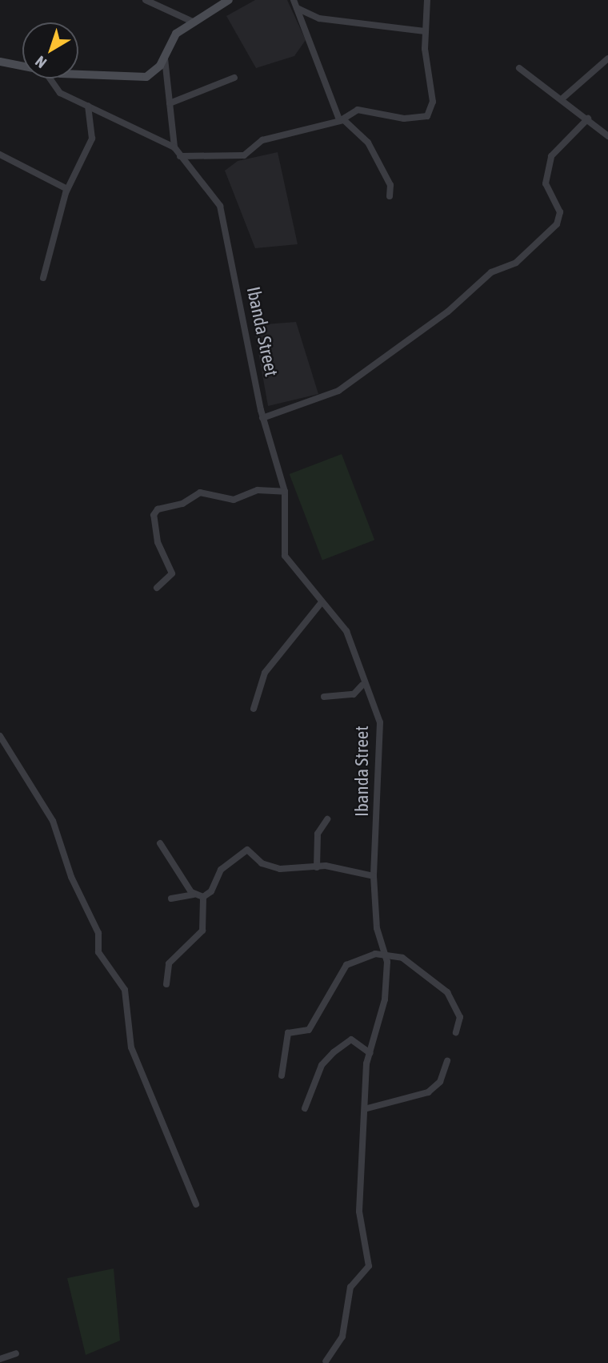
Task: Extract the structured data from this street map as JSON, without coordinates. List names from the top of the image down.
{
  "streets": {
    "street": ["Ibanda Street"]
  },
  "north": "bottom left"
}
